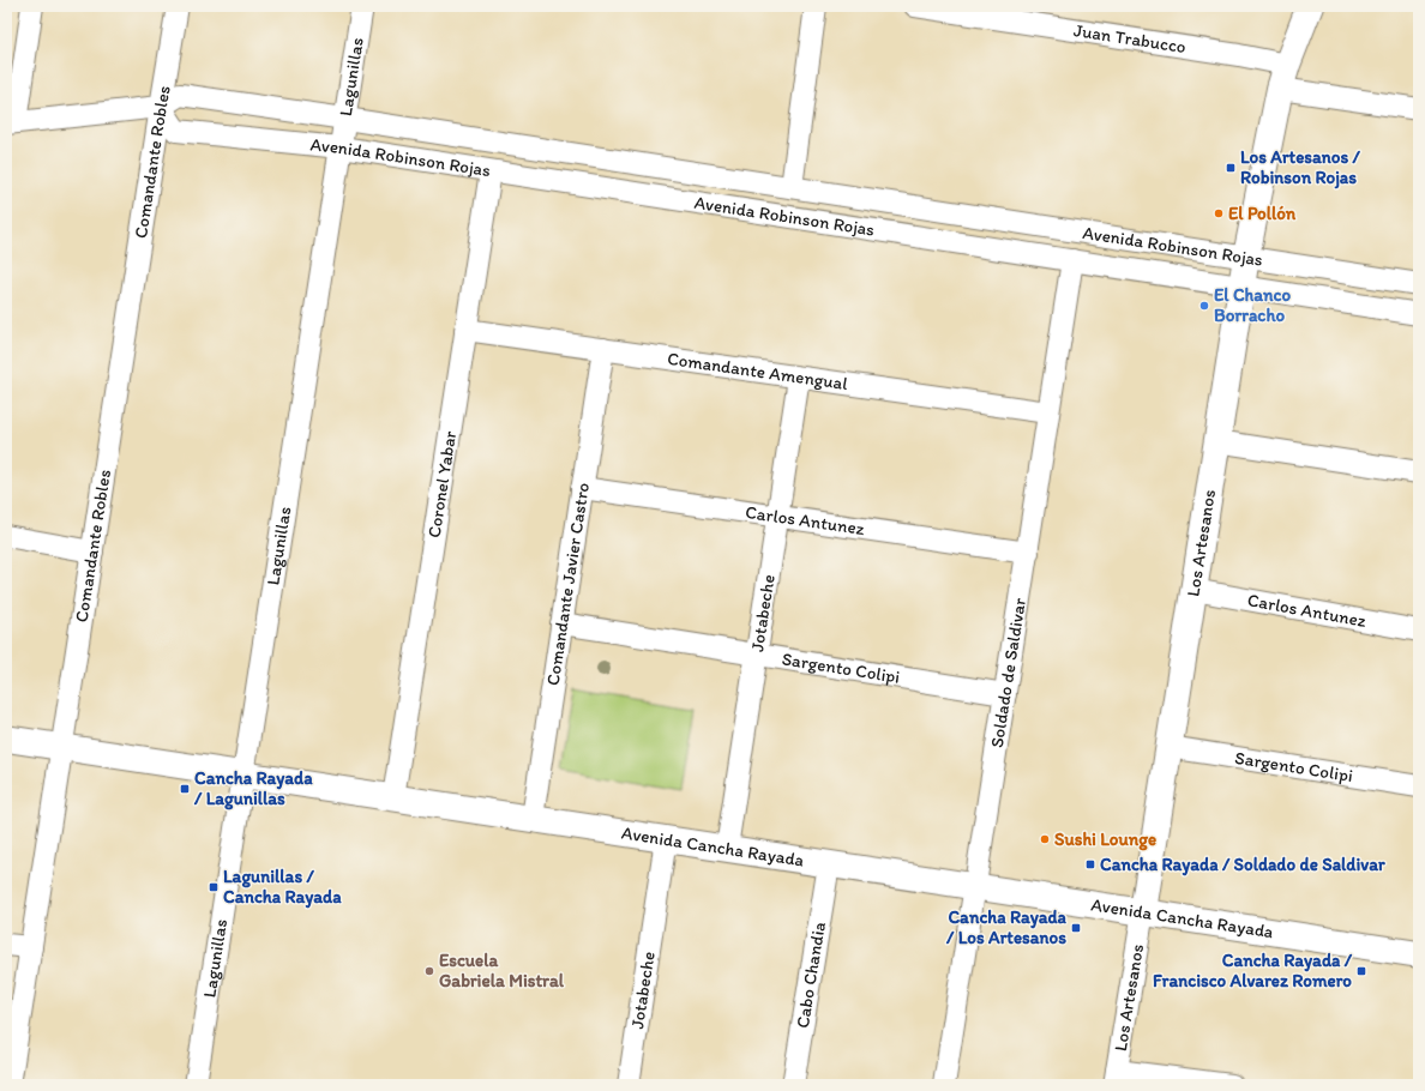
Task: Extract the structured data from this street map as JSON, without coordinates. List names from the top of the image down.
{
  "streets": {
    "street": [
      "Juan Trabucco",
      "Lagunillas",
      "Avenida Robinson Rojas",
      "Comandante Robles",
      "Comandante Amengual",
      "Coronel Yabar",
      "Carlos Antunez",
      "Los Artesanos",
      "Comandante Javier Castro",
      "Jotabeche",
      "Sargento Colipi",
      "Soldado de Saldivar",
      "Avenida Cancha Rayada",
      "Cabo Chandia"
    ]
  },
  "crossings": [
    ["Juan Trabucco", "Los Artesanos"],
    ["Lagunillas", "Avenida Robinson Rojas"],
    ["Lagunillas", "Avenida Cancha Rayada"],
    ["Avenida Robinson Rojas", "Comandante Robles"],
    ["Avenida Robinson Rojas", "Coronel Yabar"],
    ["Avenida Robinson Rojas", "Los Artesanos"],
    ["Avenida Robinson Rojas", "Soldado de Saldivar"],
    ["Comandante Robles", "Avenida Cancha Rayada"],
    ["Comandante Amengual", "Coronel Yabar"],
    ["Comandante Amengual", "Comandante Javier Castro"],
    ["Comandante Amengual", "Jotabeche"],
    ["Comandante Amengual", "Soldado de Saldivar"],
    ["Coronel Yabar", "Avenida Cancha Rayada"],
    ["Carlos Antunez", "Los Artesanos"],
    ["Carlos Antunez", "Comandante Javier Castro"],
    ["Carlos Antunez", "Jotabeche"],
    ["Carlos Antunez", "Soldado de Saldivar"],
    ["Los Artesanos", "Sargento Colipi"],
    ["Los Artesanos", "Avenida Cancha Rayada"],
    ["Comandante Javier Castro", "Sargento Colipi"],
    ["Comandante Javier Castro", "Avenida Cancha Rayada"],
    ["Jotabeche", "Sargento Colipi"],
    ["Jotabeche", "Avenida Cancha Rayada"],
    ["Sargento Colipi", "Soldado de Saldivar"],
    ["Soldado de Saldivar", "Avenida Cancha Rayada"],
    ["Avenida Cancha Rayada", "Cabo Chandia"]
  ],
  "places": {
    "transit": [
      "Los Artesanos / Robinson Rojas",
      "Cancha Rayada / Lagunillas",
      "Cancha Rayada / Soldado de Saldivar",
      "Lagunillas / Cancha Rayada",
      "Cancha Rayada / Los Artesanos",
      "Cancha Rayada / Francisco Alvarez Romero"
    ],
    "other": [
      "El Pollón",
      "El Chanco Borracho",
      "Sushi Lounge",
      "Escuela Gabriela Mistral"
    ]
  }
}
